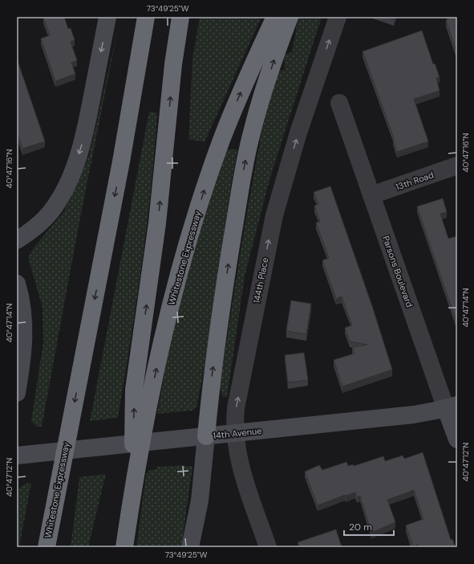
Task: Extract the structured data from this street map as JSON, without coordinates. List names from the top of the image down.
{
  "streets": {
    "highway": ["Whitestone Expressway"],
    "main road": ["Parsons Boulevard", "14th Avenue"],
    "street": ["13th Road", "144th Place"]
  },
  "crossings": [
    ["13th Road", "Parsons Boulevard"],
    ["Parsons Boulevard", "14th Avenue"],
    ["144th Place", "14th Avenue"]
  ],
  "one_way": ["144th Place"],
  "scale_bar": "20 m",
  "coordinates": [
    "73°49'25\"W",
    "40°47'16\"N",
    "40°47'14\"N",
    "40°47'12\"N"
  ]
}
